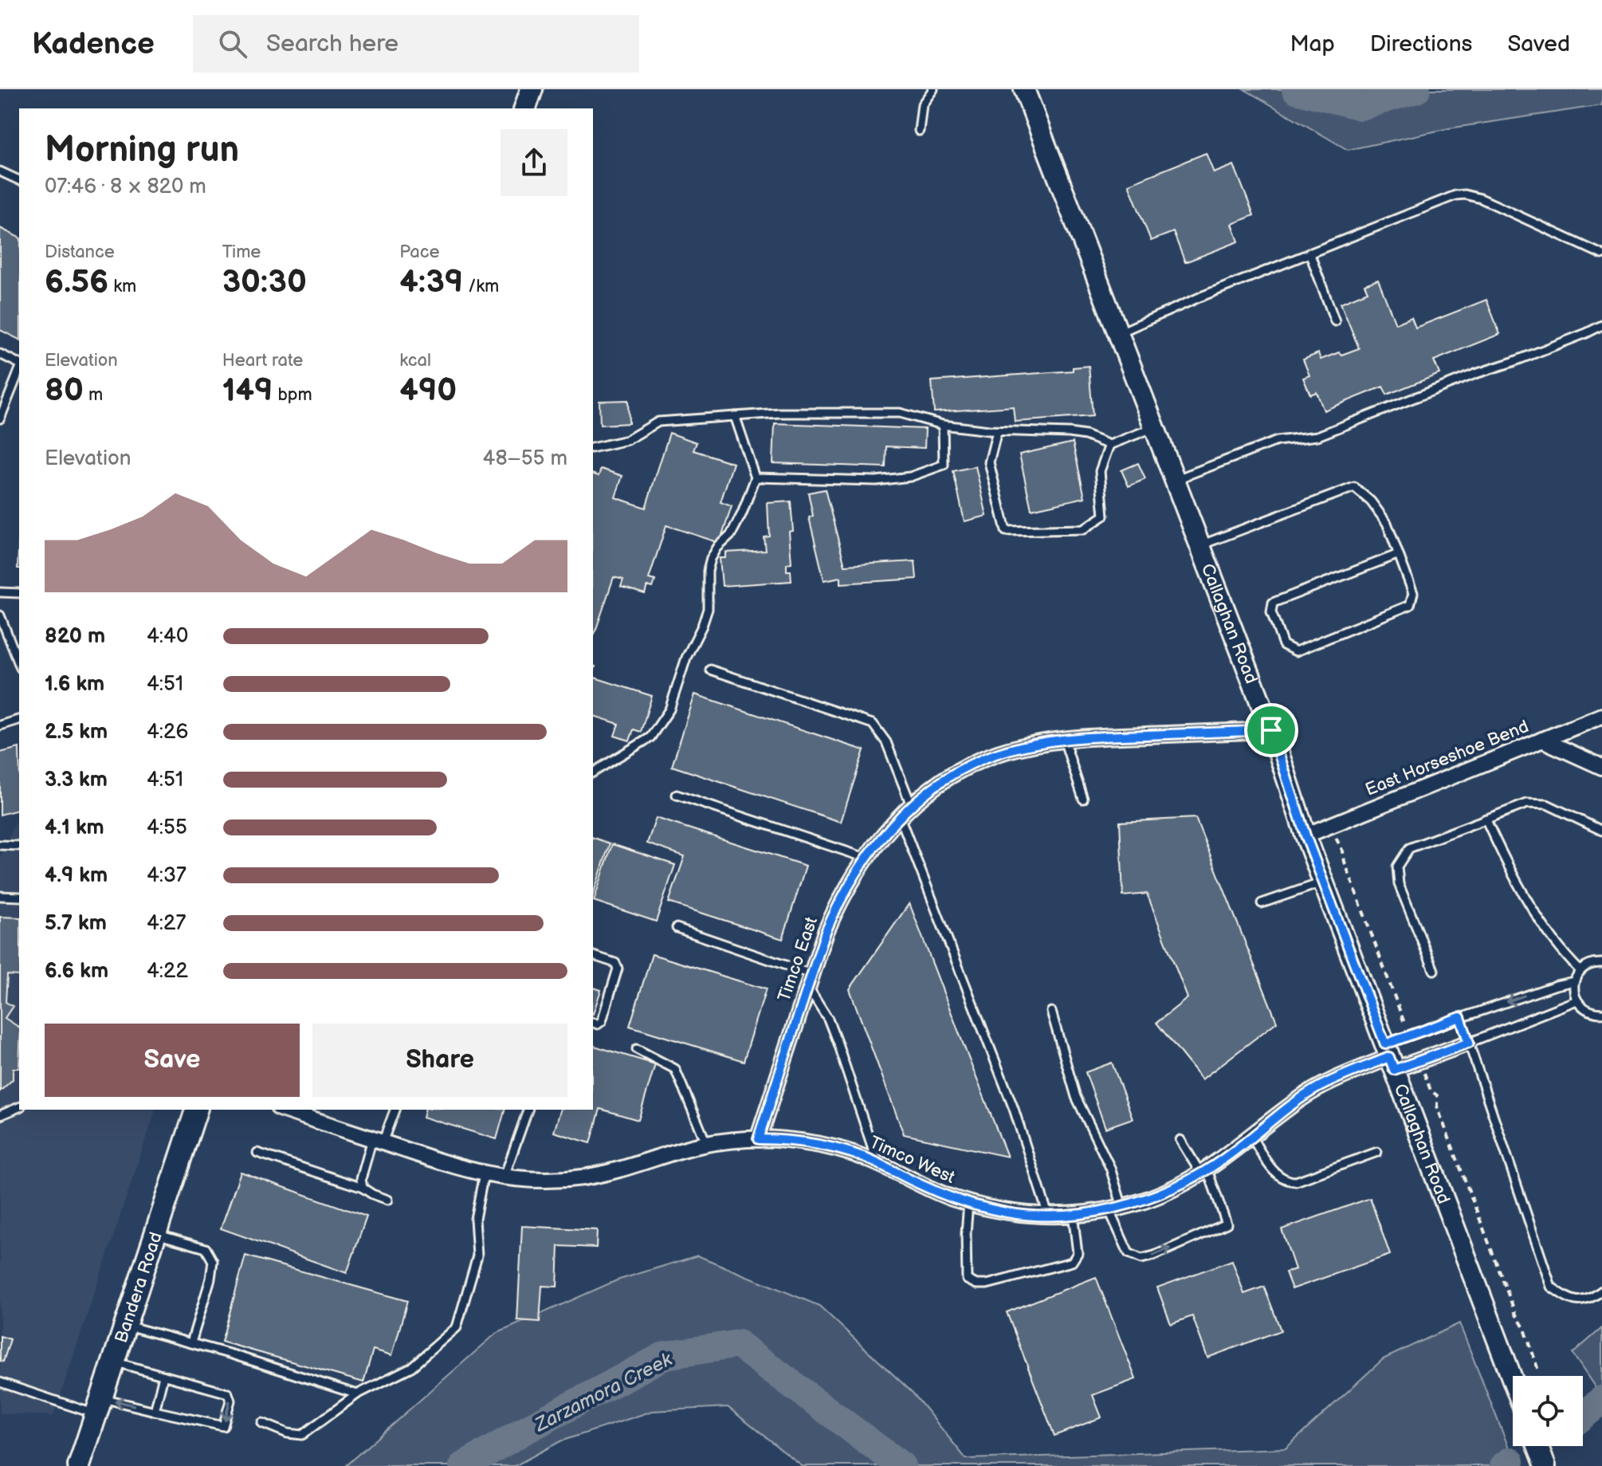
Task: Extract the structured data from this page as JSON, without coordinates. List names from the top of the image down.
{
  "streets": {
    "main road": ["Callaghan Road", "Bandera Road"],
    "street": ["East Horseshoe Bend", "Timco East", "Timco West"]
  },
  "crossings": [
    ["Callaghan Road", "East Horseshoe Bend"],
    ["Callaghan Road", "Timco East"],
    ["Callaghan Road", "Timco West"],
    ["Timco East", "Timco West"]
  ],
  "water": ["Zarzamora Creek"],
  "page": {
    "header": "Kadence",
    "search": "Search here",
    "nav": ["Map", "Directions", "Saved"],
    "heading": ["Morning run", "07:46 · 8 × 820 m"],
    "stats": [
      ["Distance", "6.56 km"],
      ["Time", "30:30"],
      ["Pace", "4:39 /km"],
      ["Elevation", "80 m"],
      ["Heart rate", "149 bpm"],
      ["kcal", "490"]
    ],
    "chart": ["Elevation", "48–55 m"],
    "list": [
      {
        "name": "820 m",
        "note": "4:40"
      },
      {
        "name": "1.6 km",
        "note": "4:51"
      },
      {
        "name": "2.5 km",
        "note": "4:26"
      },
      {
        "name": "3.3 km",
        "note": "4:51"
      },
      {
        "name": "4.1 km",
        "note": "4:55"
      },
      {
        "name": "4.9 km",
        "note": "4:37"
      },
      {
        "name": "5.7 km",
        "note": "4:27"
      },
      {
        "name": "6.6 km",
        "note": "4:22"
      }
    ],
    "buttons": ["Save", "Share"]
  }
}
